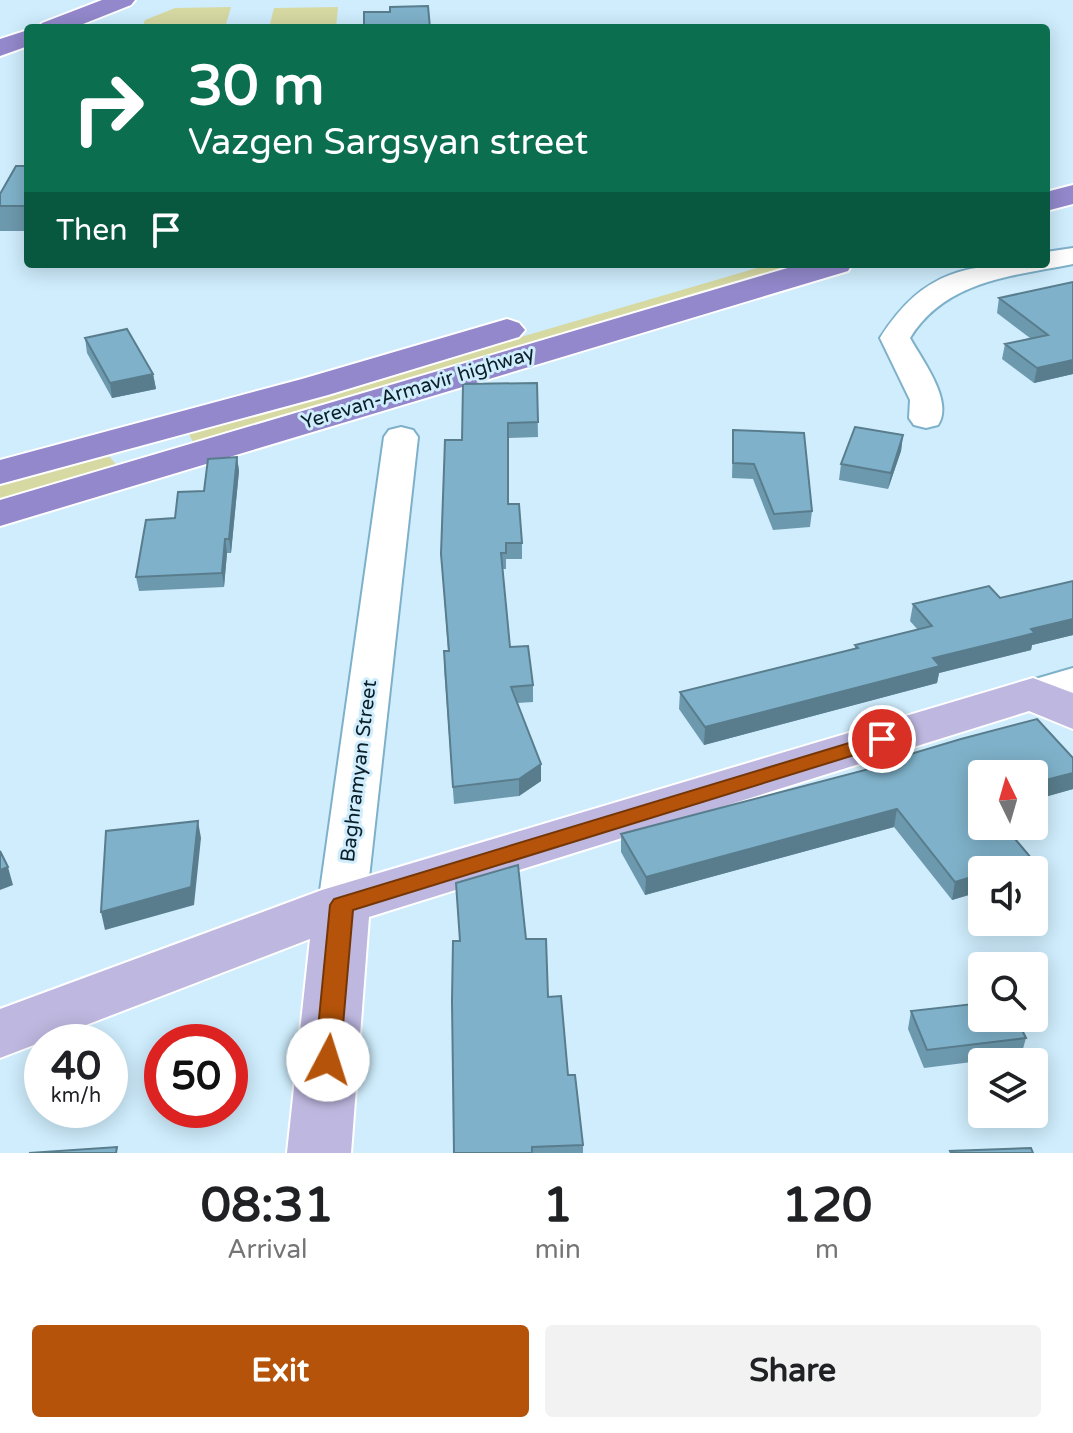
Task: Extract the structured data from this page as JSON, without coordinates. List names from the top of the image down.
{
  "streets": {
    "highway": ["Yerevan-Armavir highway"],
    "main road": ["Baghramyan Street"]
  },
  "north": "top",
  "page": {
    "turn": ["30 m", "Vazgen Sargsyan street"],
    "then": "Then",
    "speed": "40 km/h",
    "limit": "50",
    "eta": [
      "08:31",
      "Arrival",
      "1",
      "min",
      "120",
      "m"
    ],
    "buttons": ["Exit", "Share"]
  }
}
